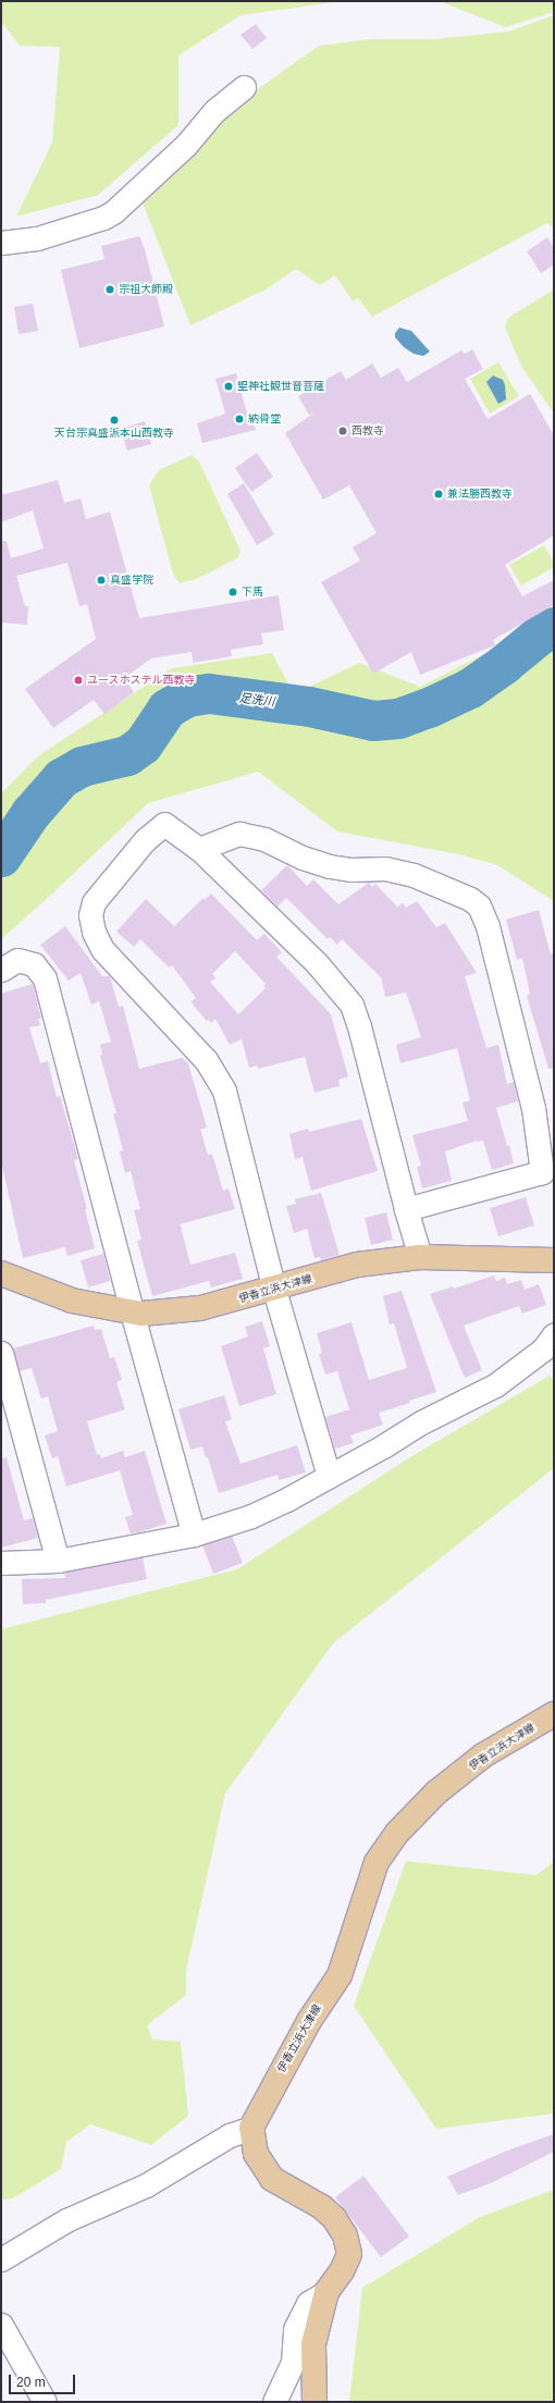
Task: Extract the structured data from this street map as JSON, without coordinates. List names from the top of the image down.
{
  "streets": {
    "main road": ["伊香立浜大津線"]
  },
  "water": ["足洗川"],
  "places": [
    "宗祖大師殿",
    "聖神社観世音菩薩",
    "納骨堂",
    "天台宗真盛派本山西教寺",
    "西教寺",
    "兼法勝西教寺",
    "真盛学院",
    "下馬",
    "ユースホステル西教寺"
  ],
  "scale_bar": "20 m"
}
